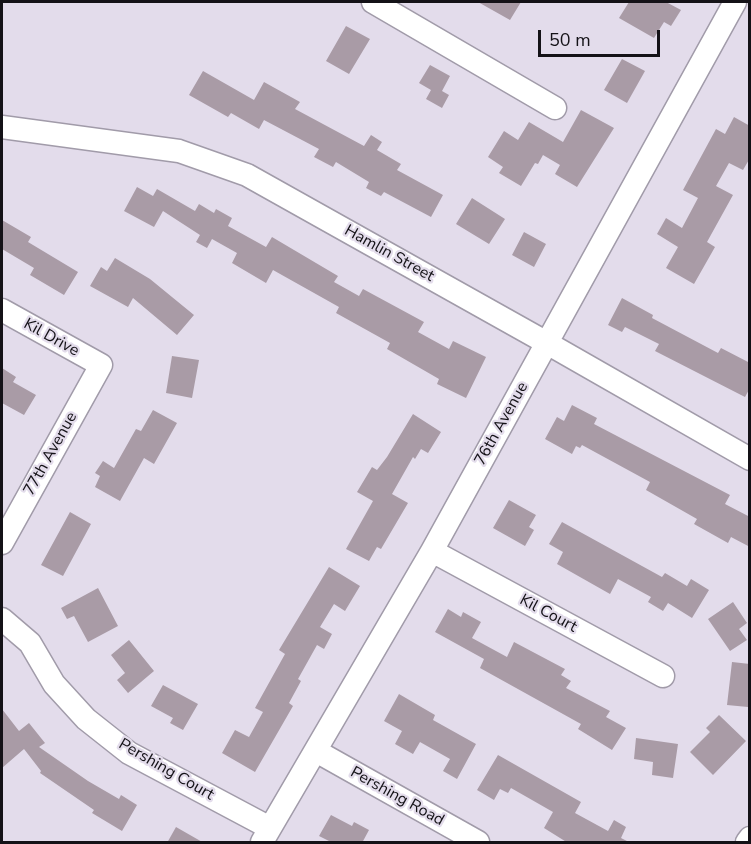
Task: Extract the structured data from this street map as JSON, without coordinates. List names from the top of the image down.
{
  "streets": {
    "street": [
      "Hamlin Street",
      "Kil Drive",
      "76th Avenue",
      "77th Avenue",
      "Kil Court",
      "Pershing Court",
      "Pershing Road"
    ]
  },
  "crossings": [
    ["Hamlin Street", "76th Avenue"],
    ["Kil Drive", "77th Avenue"],
    ["76th Avenue", "Kil Court"],
    ["76th Avenue", "Pershing Court"],
    ["76th Avenue", "Pershing Road"]
  ],
  "scale_bar": "50 m"
}
